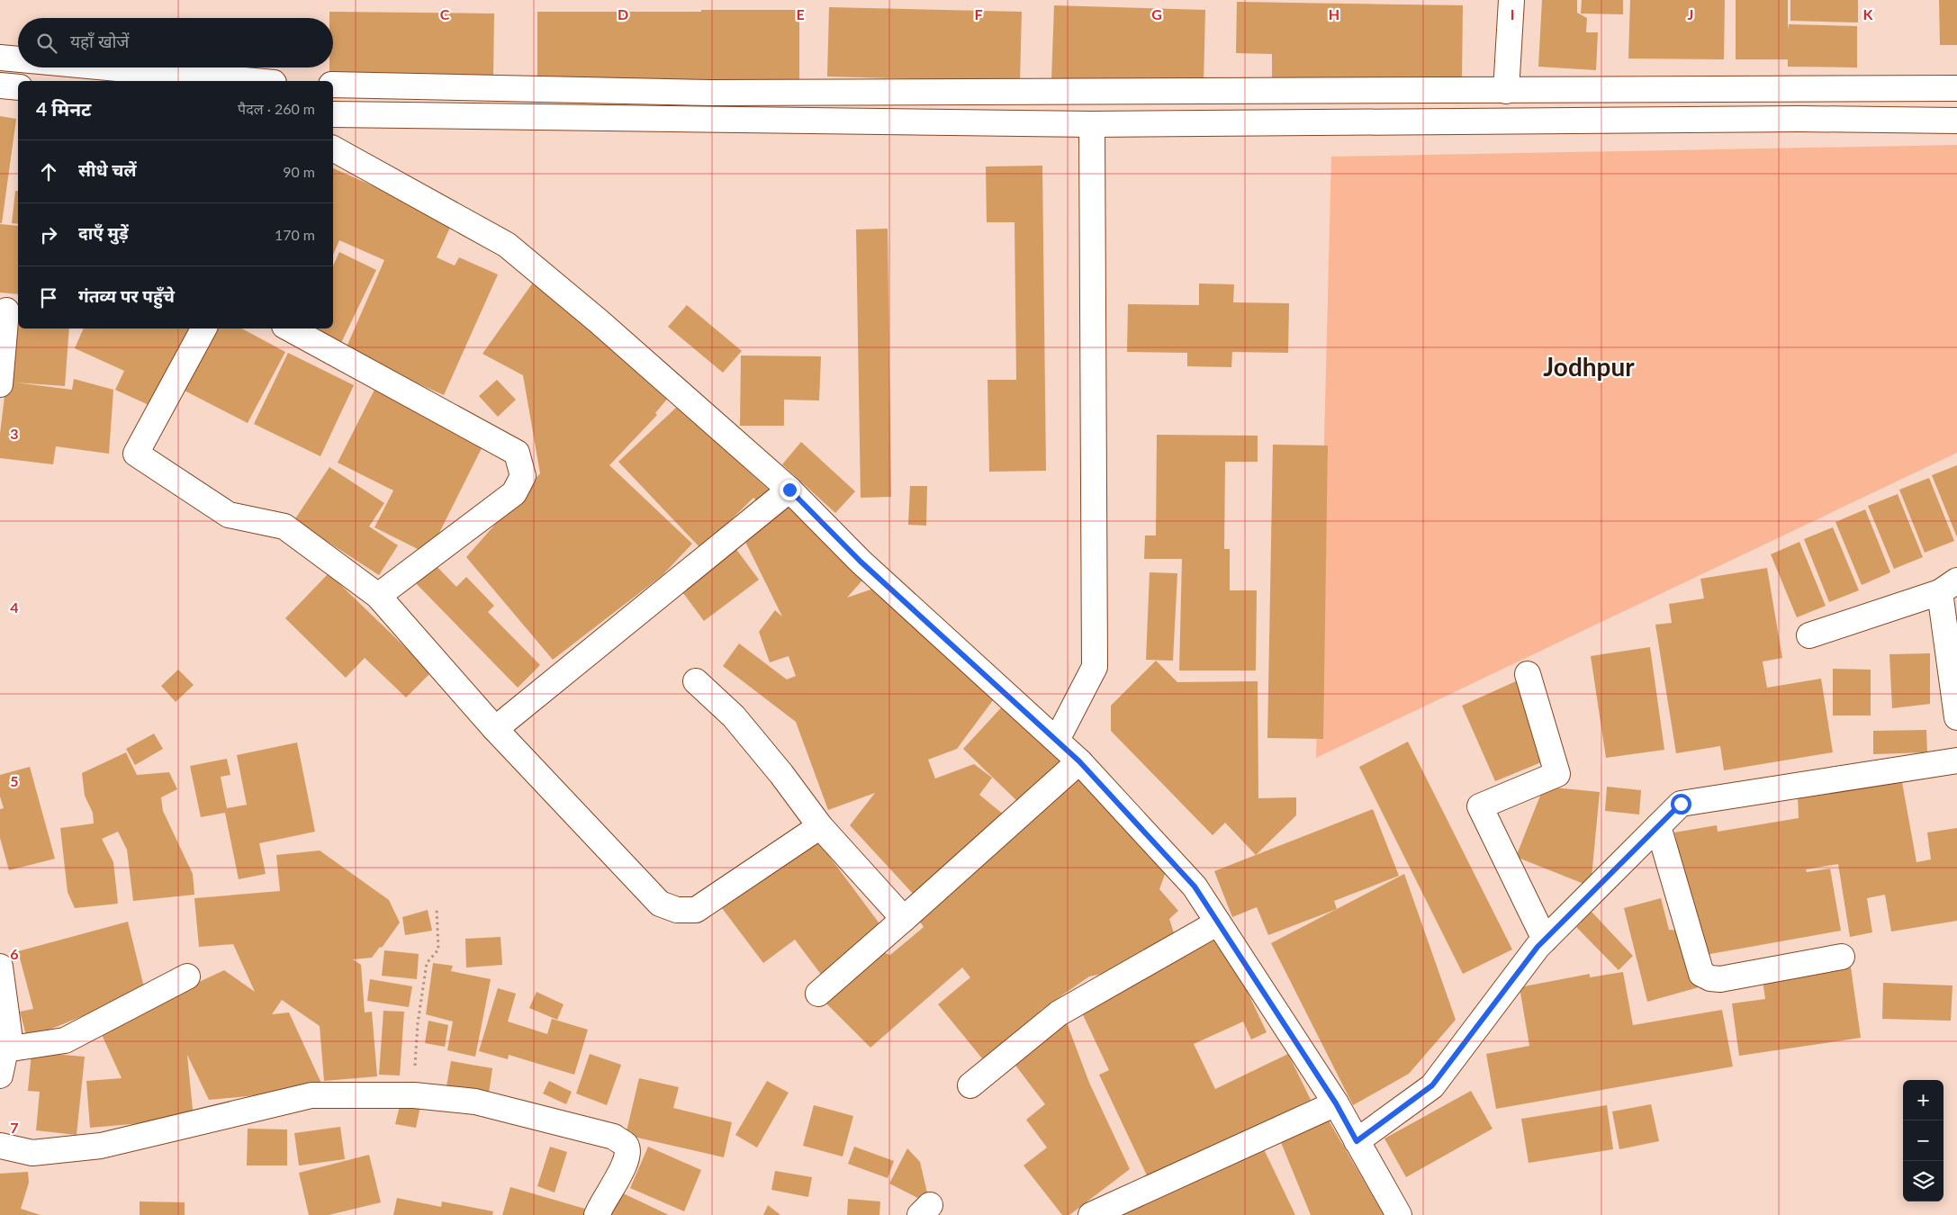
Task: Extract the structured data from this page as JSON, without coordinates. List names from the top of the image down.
{
  "districts": ["Jodhpur"],
  "page": {
    "search": "यहाँ खोजें",
    "heading": ["4 मिनट", "पैदल · 260 m"],
    "list": [
      ["सीधे चलें", "90 m"],
      ["दाएँ मुड़ें", "170 m"],
      "गंतव्य पर पहुँचे"
    ],
    "map_buttons": ["+", "−"]
  },
  "grid": {
    "columns": [
      "C",
      "D",
      "E",
      "F",
      "G",
      "H",
      "I",
      "J",
      "K"
    ],
    "rows": [
      "3",
      "4",
      "5",
      "6",
      "7"
    ]
  }
}
